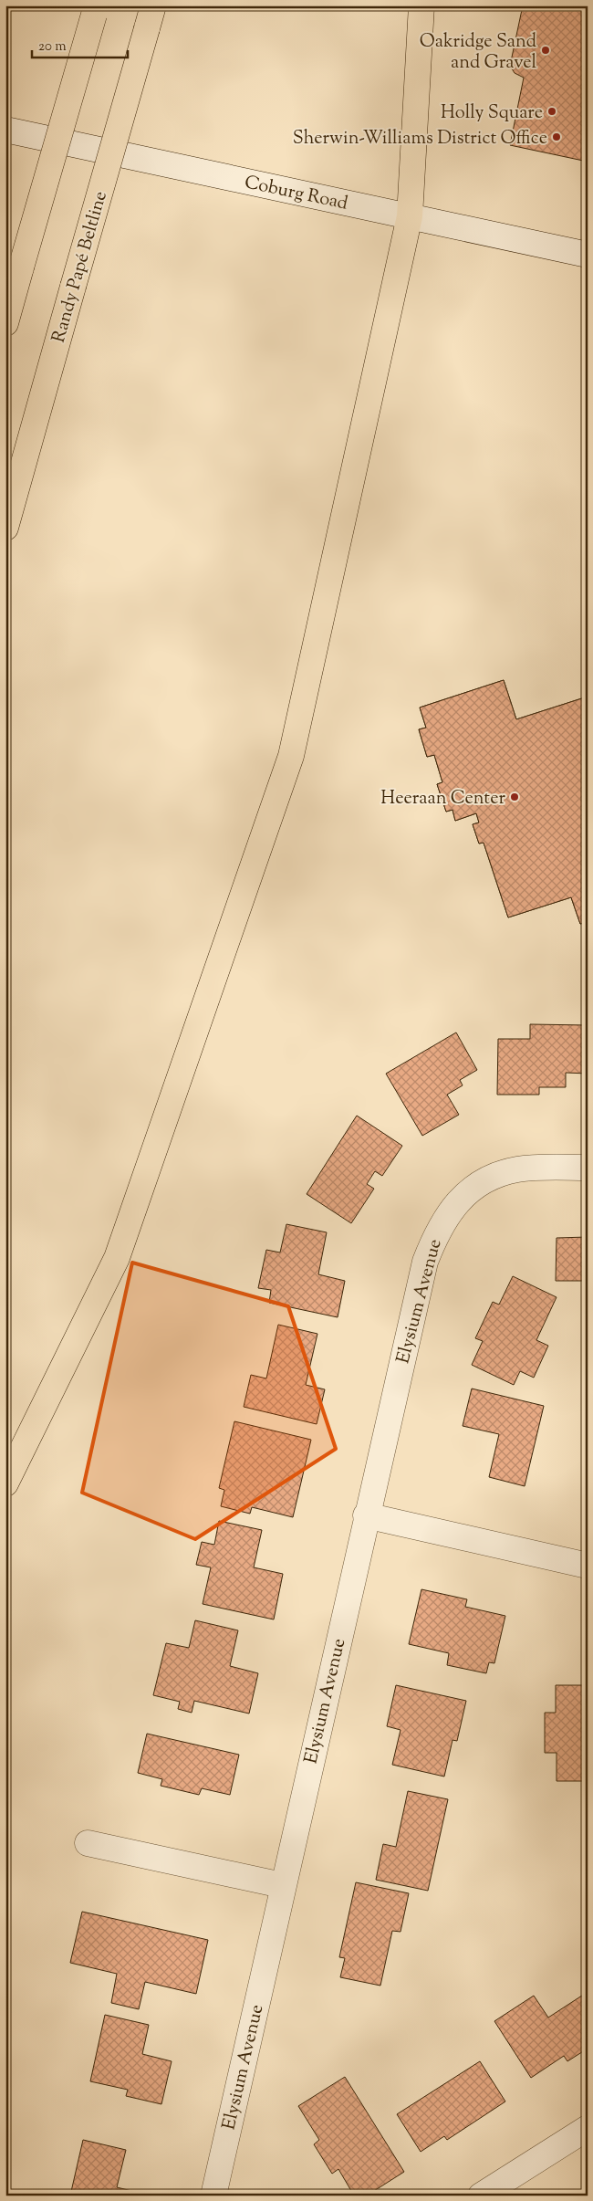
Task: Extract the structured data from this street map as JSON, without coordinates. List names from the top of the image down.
{
  "streets": {
    "highway": ["Randy Papé Beltline"],
    "street": ["Coburg Road", "Elysium Avenue"]
  },
  "places": [
    "Oakridge Sand and Gravel",
    "Holly Square",
    "Sherwin-Williams District Office",
    "Heeraan Center"
  ],
  "scale_bar": "20 m"
}
